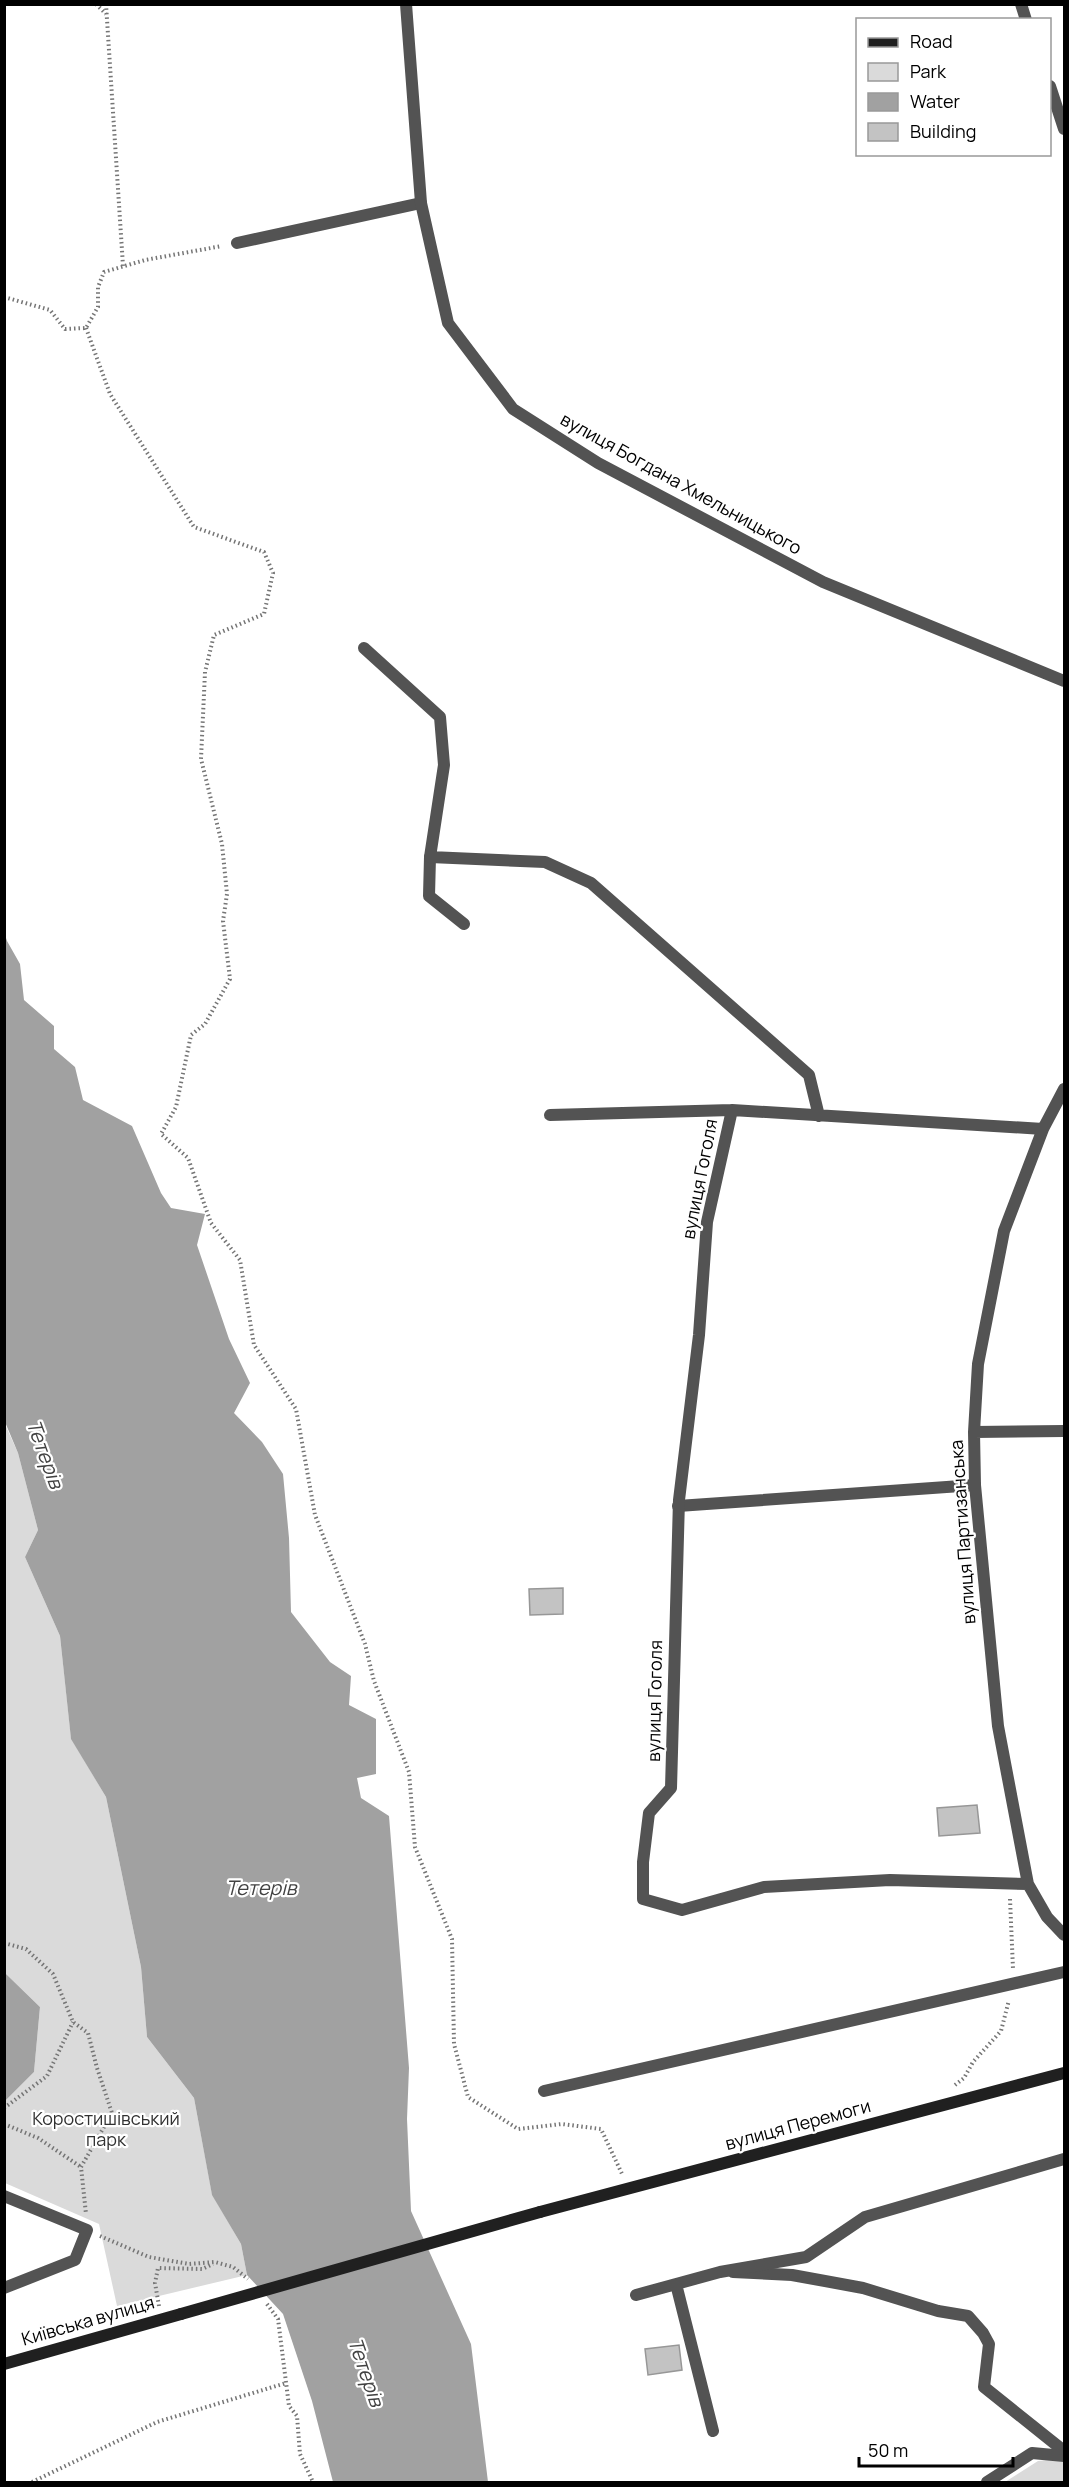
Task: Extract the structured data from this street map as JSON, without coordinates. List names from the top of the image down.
{
  "streets": {
    "main road": ["вулиця Перемоги", "Київська вулиця"],
    "street": ["вулиця Богдана Хмельницького", "вулиця Гоголя", "вулиця Партизанська"]
  },
  "crossings": [
    ["вулиця Гоголя", "вулиця Партизанська"],
    ["вулиця Перемоги", "Київська вулиця"]
  ],
  "water": ["Тетерів"],
  "parks": ["Коростишівський парк"],
  "legend": [
    "Road",
    "Park",
    "Water",
    "Building"
  ],
  "scale_bar": "50 m"
}
